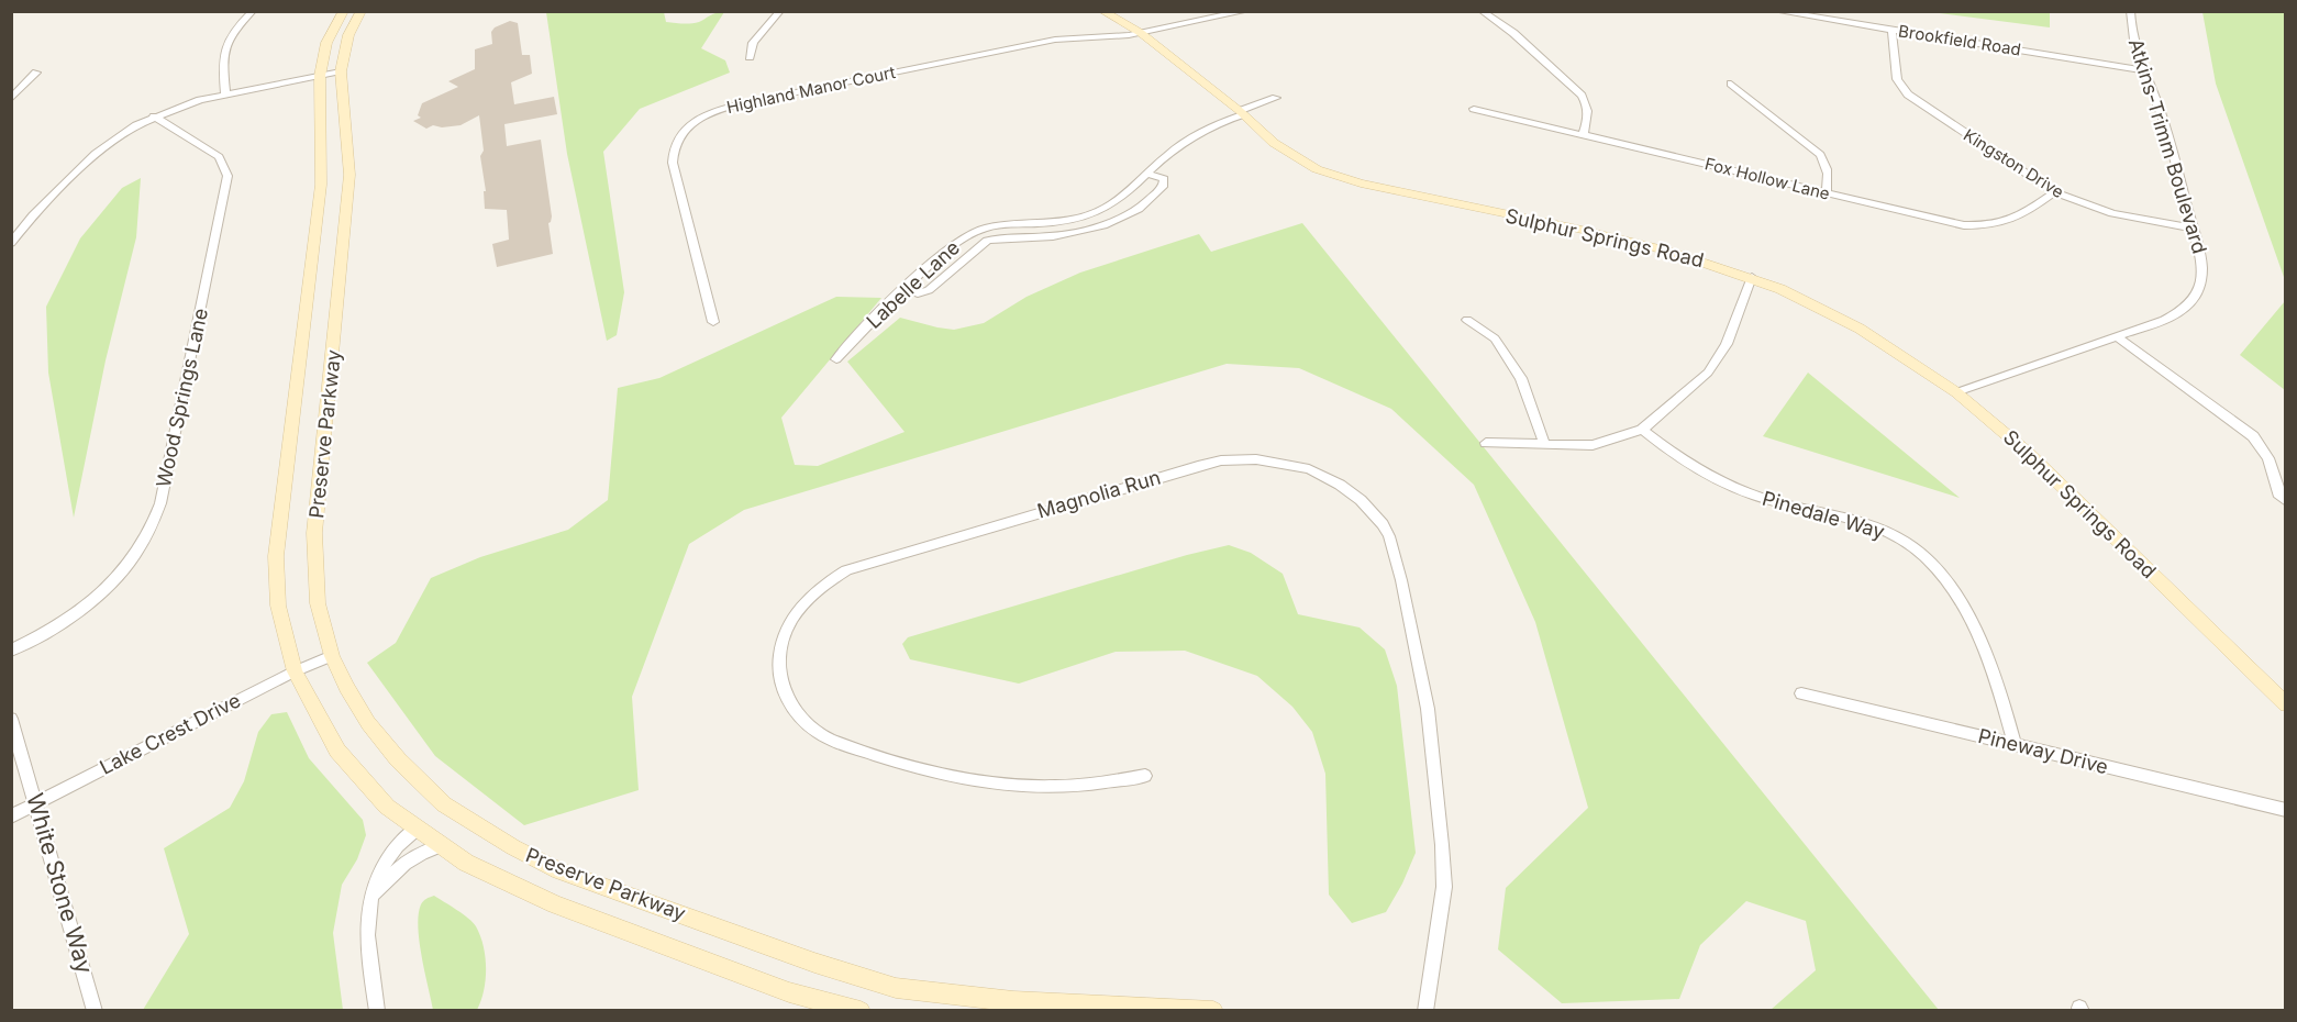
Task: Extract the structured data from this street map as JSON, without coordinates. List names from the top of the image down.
{
  "streets": {
    "street": [
      "Brookfield Road",
      "Highland Manor Court",
      "Atkins-Trimm Boulevard",
      "Kingston Drive",
      "Fox Hollow Lane",
      "Sulphur Springs Road",
      "Labelle Lane",
      "Wood Springs Lane",
      "Preserve Parkway",
      "Magnolia Run",
      "Pinedale Way",
      "Lake Crest Drive",
      "Pineway Drive",
      "White Stone Way"
    ]
  },
  "crossings": [
    ["Brookfield Road", "Atkins-Trimm Boulevard"],
    ["Brookfield Road", "Kingston Drive"],
    ["Highland Manor Court", "Sulphur Springs Road"],
    ["Atkins-Trimm Boulevard", "Kingston Drive"],
    ["Atkins-Trimm Boulevard", "Sulphur Springs Road"],
    ["Kingston Drive", "Fox Hollow Lane"],
    ["Sulphur Springs Road", "Labelle Lane"],
    ["Preserve Parkway", "Lake Crest Drive"],
    ["Pinedale Way", "Pineway Drive"],
    ["Lake Crest Drive", "White Stone Way"]
  ]
}
